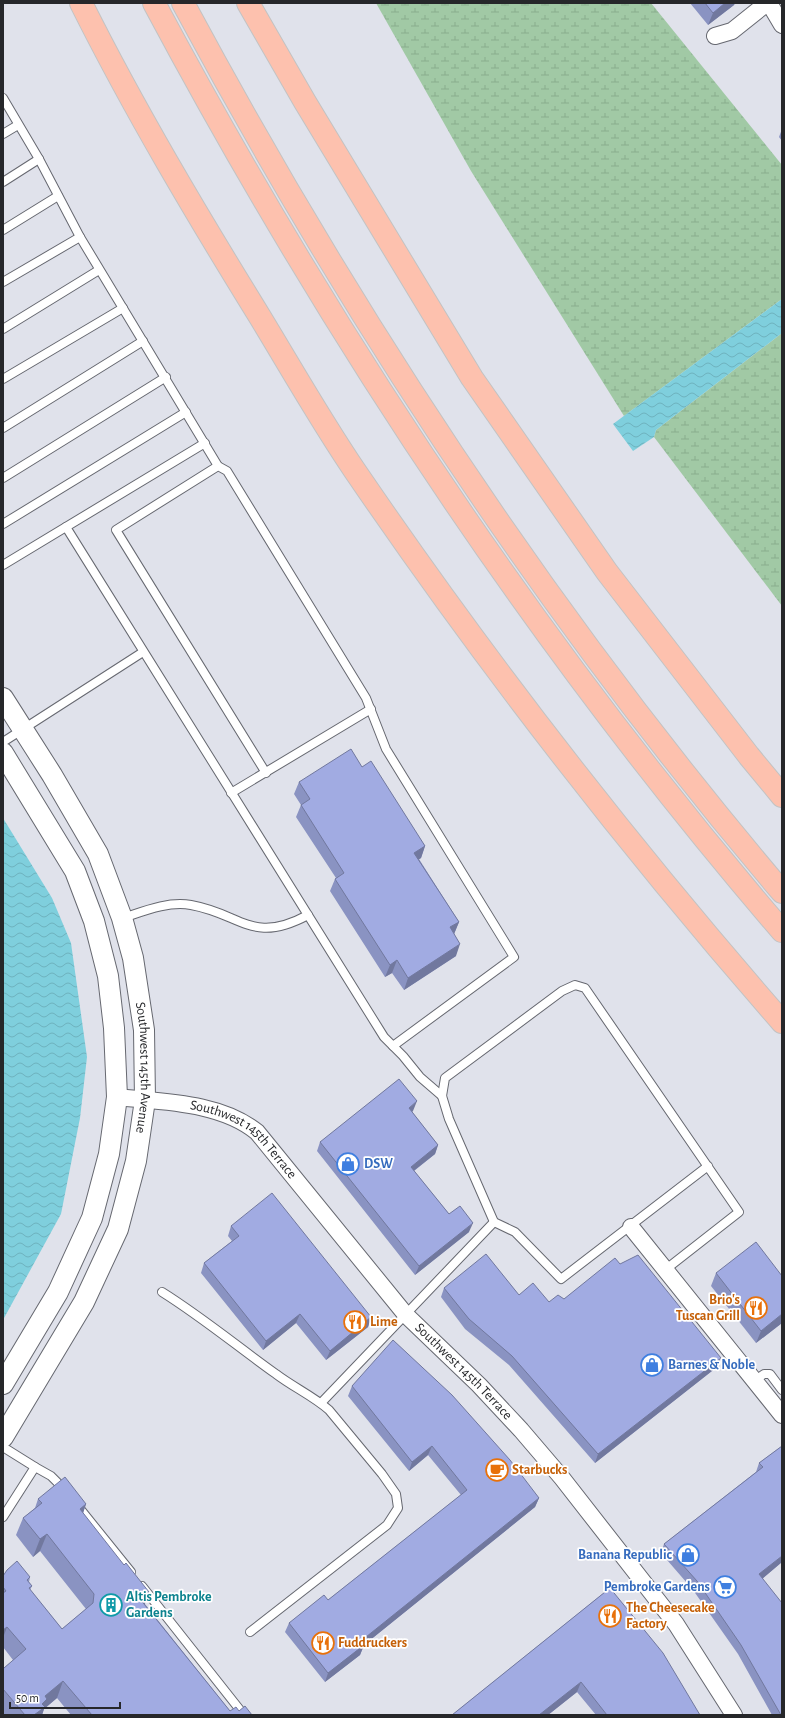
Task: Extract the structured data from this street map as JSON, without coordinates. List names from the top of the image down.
{
  "streets": {
    "street": ["Southwest 145th Avenue", "Southwest 145th Terrace"]
  },
  "crossings": [
    ["Southwest 145th Avenue", "Southwest 145th Terrace"]
  ],
  "places": {
    "shop": ["DSW", "Barnes & Noble", "Banana Republic"],
    "restaurant": [
      "Brio's Tuscan Grill",
      "Lime",
      "The Cheesecake Factory",
      "Fuddruckers"
    ],
    "cafe": ["Starbucks"],
    "supermarket": ["Pembroke Gardens"],
    "building": ["Altis Pembroke Gardens"]
  },
  "scale_bar": "50 m"
}
